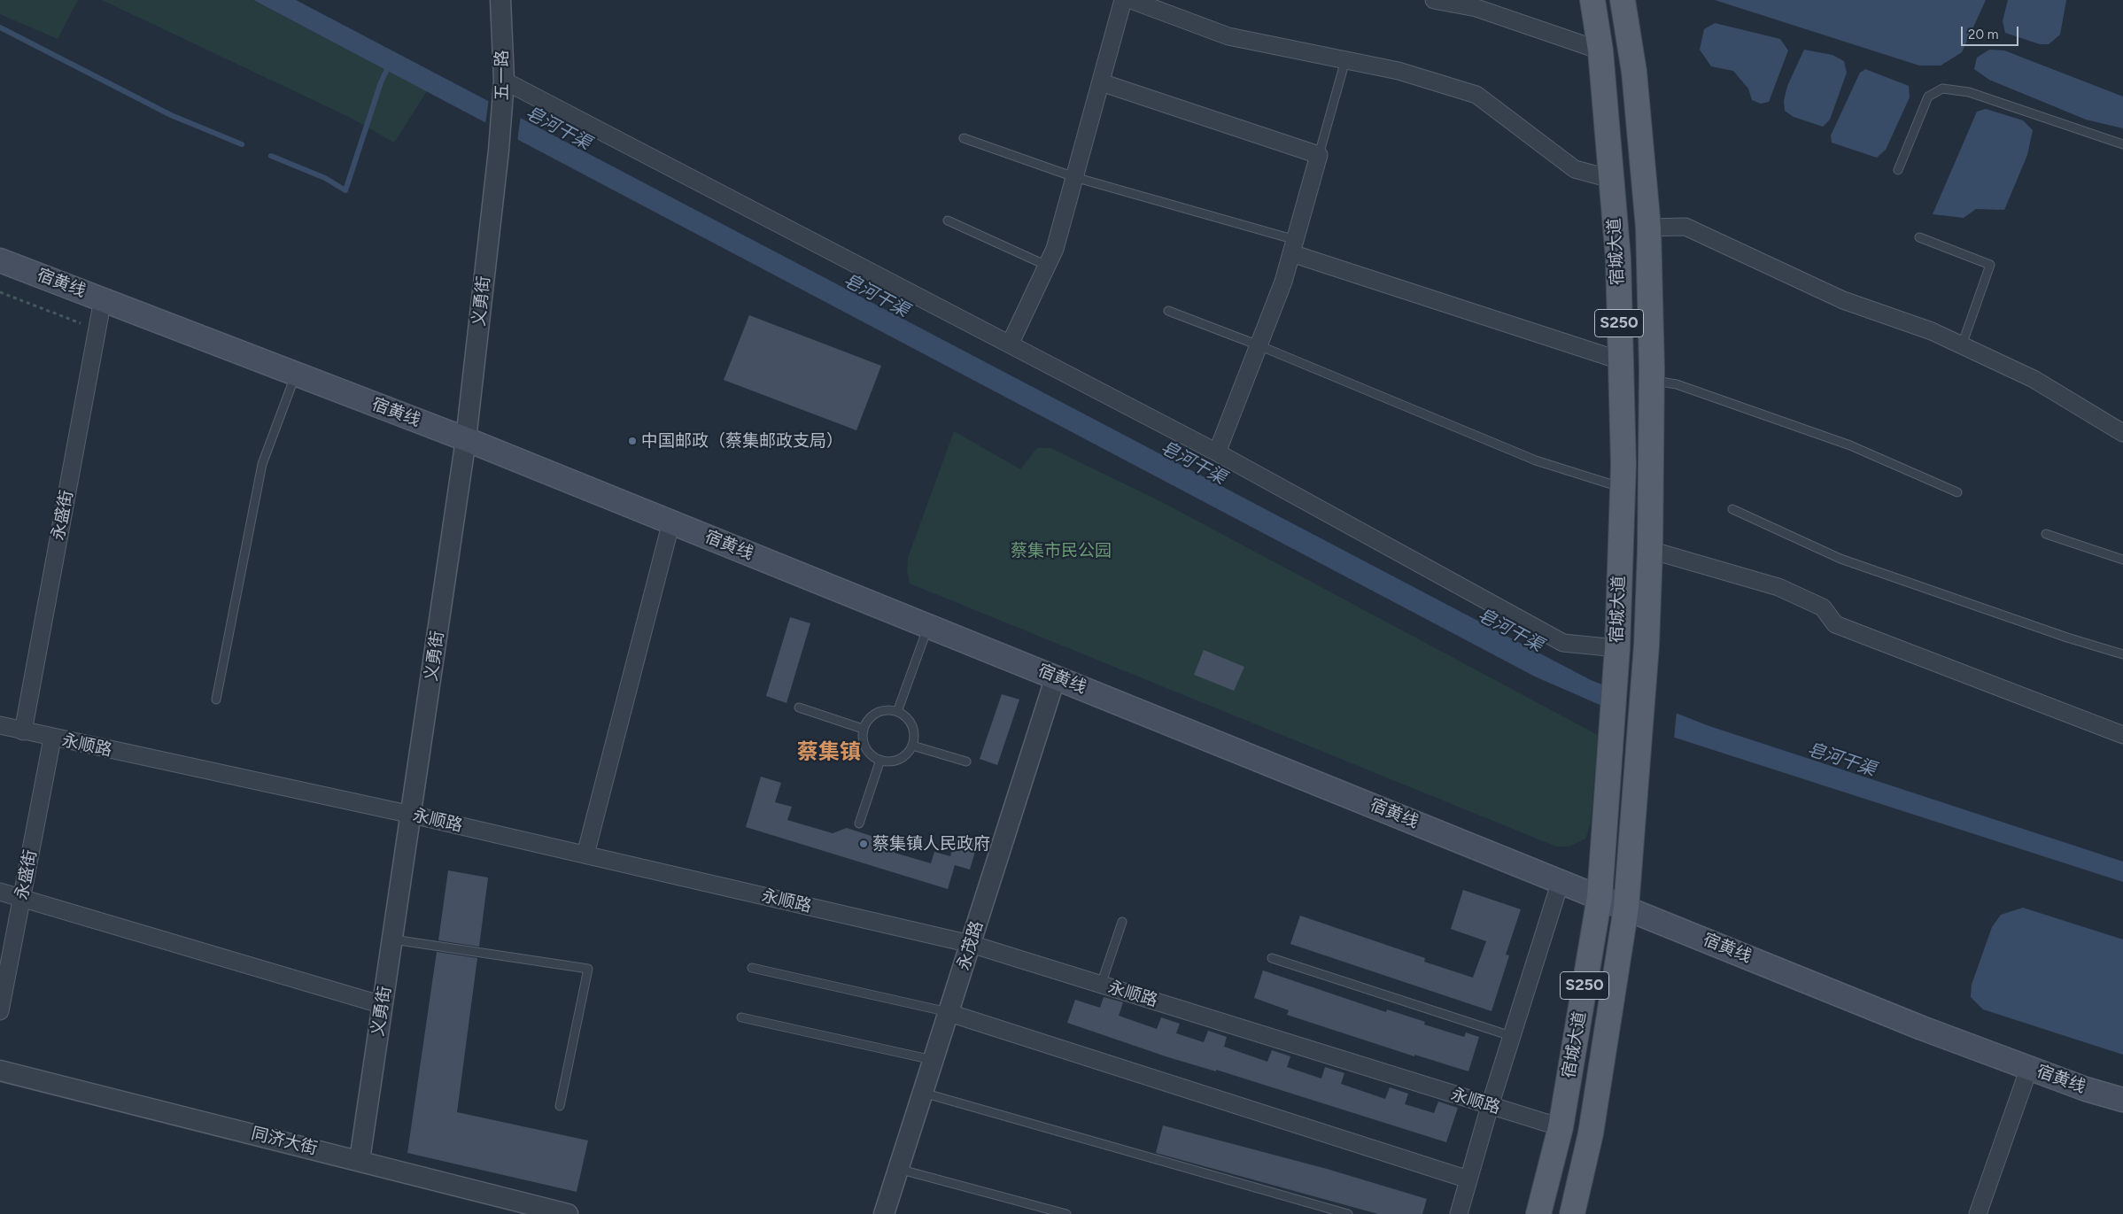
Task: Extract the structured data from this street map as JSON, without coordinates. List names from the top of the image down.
{
  "streets": {
    "main road": ["宿城大道", "宿黄线", "S250"],
    "street": [
      "五一路",
      "义勇街",
      "永盛街",
      "永顺路",
      "永茂路",
      "同济大街"
    ]
  },
  "crossings": [
    ["五一路", "义勇街"],
    ["宿城大道", "宿黄线"],
    ["宿城大道", "永顺路"],
    ["宿黄线", "义勇街"],
    ["宿黄线", "永盛街"],
    ["宿黄线", "永茂路"],
    ["义勇街", "永顺路"],
    ["义勇街", "同济大街"],
    ["永盛街", "永顺路"],
    ["永顺路", "永茂路"]
  ],
  "districts": ["蔡集镇"],
  "water": ["皂河干渠"],
  "parks": ["蔡集市民公园"],
  "places": ["中国邮政（蔡集邮政支局）", "蔡集镇人民政府"],
  "scale_bar": "20 m"
}
